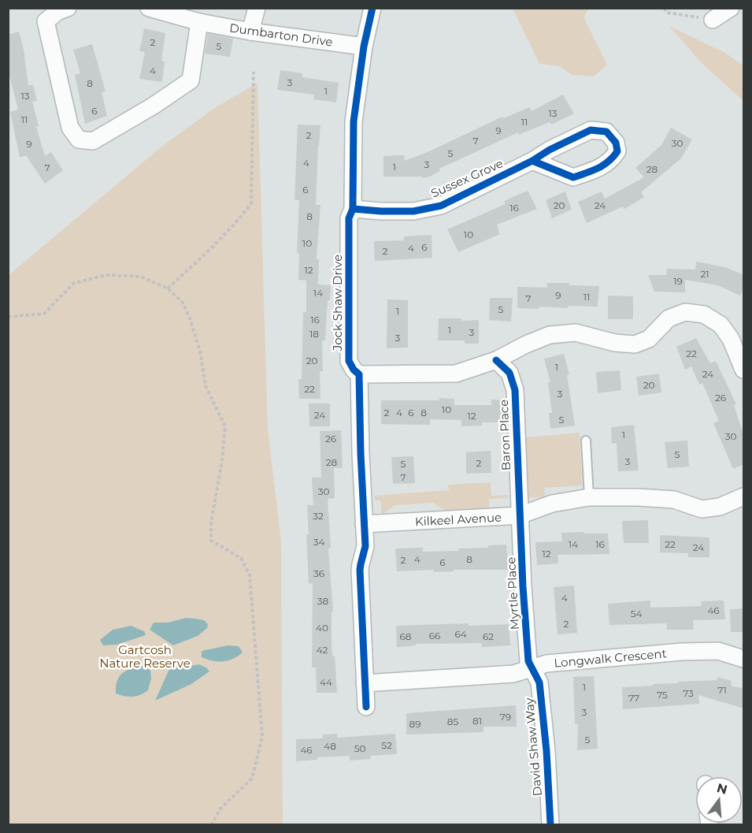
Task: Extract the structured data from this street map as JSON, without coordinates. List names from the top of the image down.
{
  "streets": {
    "street": [
      "Dumbarton Drive",
      "Sussex Grove",
      "Jock Shaw Drive",
      "Baron Place",
      "Kilkeel Avenue",
      "Myrtle Place",
      "Longwalk Crescent",
      "David Shaw Way"
    ]
  },
  "crossings": [
    ["Dumbarton Drive", "Jock Shaw Drive"],
    ["Sussex Grove", "Jock Shaw Drive"],
    ["Jock Shaw Drive", "Kilkeel Avenue"],
    ["Jock Shaw Drive", "Longwalk Crescent"],
    ["Baron Place", "Kilkeel Avenue"],
    ["Baron Place", "Myrtle Place"],
    ["Kilkeel Avenue", "Myrtle Place"],
    ["Myrtle Place", "Longwalk Crescent"],
    ["Myrtle Place", "David Shaw Way"],
    ["Longwalk Crescent", "David Shaw Way"]
  ],
  "parks": ["Gartcosh Nature Reserve"],
  "house_numbers": [
    "2",
    "5",
    "4",
    "3",
    "8",
    "1",
    "13",
    "6",
    "13",
    "11",
    "11",
    "9",
    "2",
    "7",
    "30",
    "9",
    "5",
    "4",
    "3",
    "1",
    "7",
    "28",
    "6",
    "20",
    "24",
    "16",
    "8",
    "10",
    "10",
    "6",
    "4",
    "2",
    "12",
    "21",
    "19",
    "14",
    "9",
    "11",
    "7",
    "5",
    "1",
    "16",
    "1",
    "3",
    "18",
    "3",
    "22",
    "20",
    "1",
    "24",
    "20",
    "22",
    "3",
    "26",
    "10",
    "2",
    "4",
    "6",
    "8",
    "24",
    "12",
    "5",
    "1",
    "30",
    "26",
    "5",
    "3",
    "28",
    "2",
    "5",
    "7",
    "30",
    "32",
    "34",
    "14",
    "16",
    "22",
    "24",
    "12",
    "4",
    "8",
    "2",
    "6",
    "36",
    "4",
    "38",
    "46",
    "54",
    "2",
    "40",
    "64",
    "66",
    "68",
    "62",
    "42",
    "44",
    "1",
    "71",
    "73",
    "75",
    "77",
    "3",
    "79",
    "81",
    "85",
    "89",
    "5",
    "52",
    "48",
    "50",
    "46"
  ],
  "north": "top"
}
